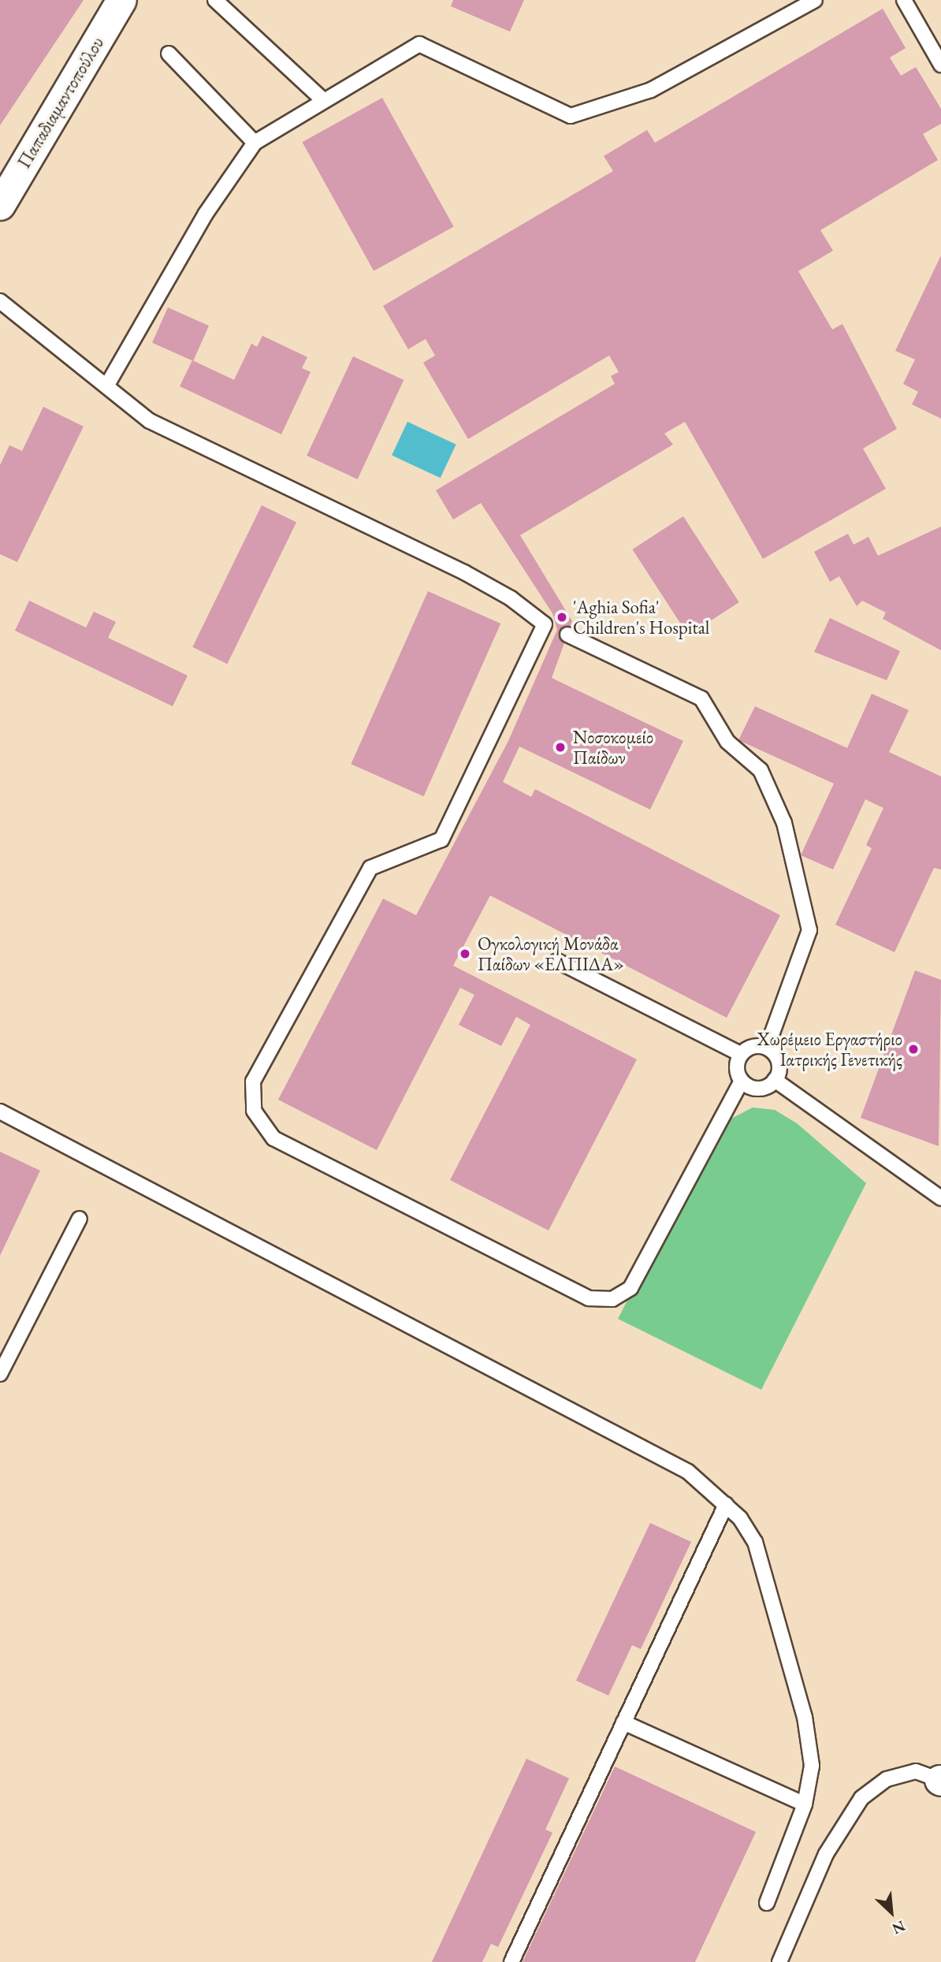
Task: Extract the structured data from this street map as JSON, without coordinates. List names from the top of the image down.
{
  "streets": {
    "street": ["Παπαδιαμαντοπούλου"]
  },
  "places": [
    "'Aghia Sofia' Children's Hospital",
    "Νοσοκομείο Παίδων",
    "Ογκολογική Μονάδα Παίδων «ΕΛΠΙΔΑ»",
    "Χωρέμειο Εργαστήριο Ιατρικής Γενετικής"
  ],
  "north": "bottom right"
}
